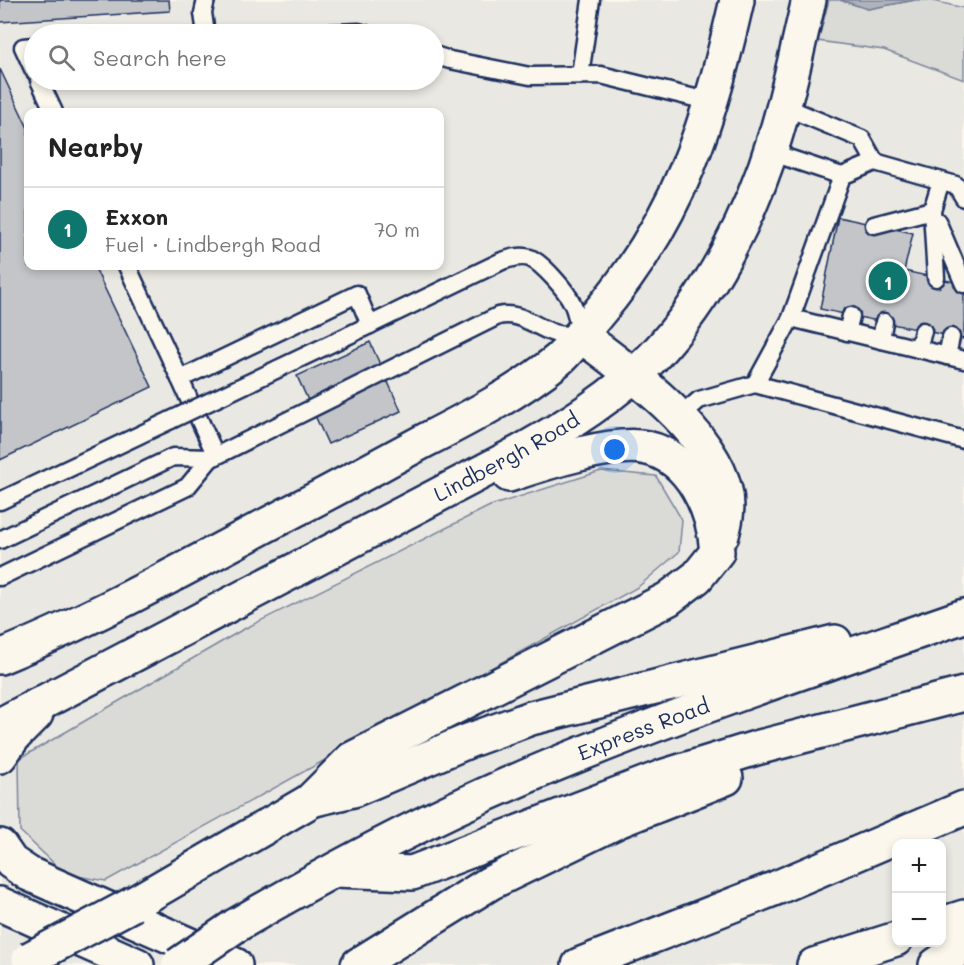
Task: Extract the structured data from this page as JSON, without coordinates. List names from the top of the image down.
{
  "streets": {
    "street": ["Lindbergh Road", "Express Road"]
  },
  "page": {
    "search": "Search here",
    "heading": "Nearby",
    "list": [
      {
        "mark": "1",
        "name": "Exxon",
        "note": "Fuel · Lindbergh Road",
        "value": "70 m"
      }
    ],
    "pins": "1",
    "map_buttons": ["+", "−"]
  }
}
